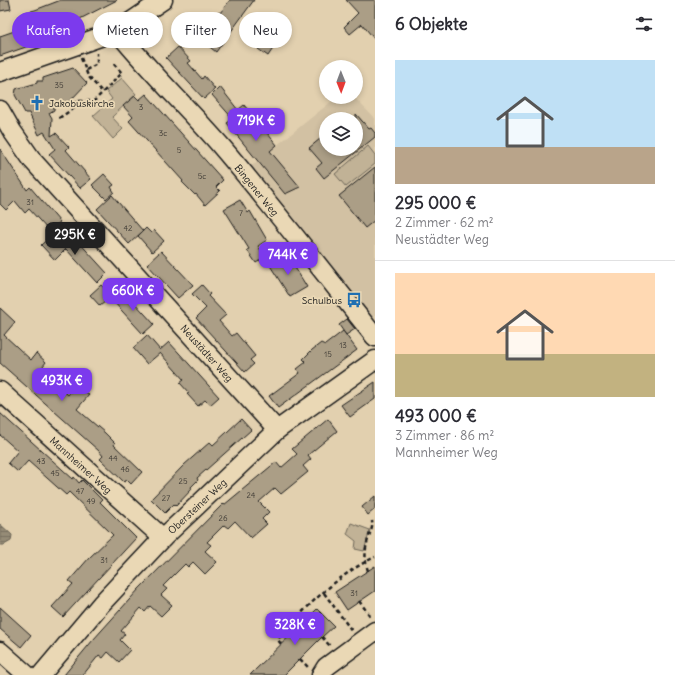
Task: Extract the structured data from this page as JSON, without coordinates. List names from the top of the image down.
{
  "streets": {
    "street": [
      "Bingener Weg",
      "Neustädter Weg",
      "Mannheimer Weg",
      "Obersteiner Weg"
    ]
  },
  "crossings": [
    ["Neustädter Weg", "Obersteiner Weg"],
    ["Mannheimer Weg", "Obersteiner Weg"]
  ],
  "places": {
    "church": ["Jakobuskirche"],
    "bus stop": ["Schulbus"]
  },
  "house_numbers": [
    "35",
    "3",
    "3c",
    "5",
    "5c",
    "31",
    "7",
    "42",
    "13",
    "15",
    "44",
    "43",
    "46",
    "45",
    "25",
    "47",
    "24",
    "27",
    "49",
    "26",
    "31",
    "31"
  ],
  "north": "bottom",
  "page": {
    "heading": "6 Objekte",
    "chip": [
      "Kaufen",
      "Mieten",
      "Filter",
      "Neu"
    ],
    "list": [
      {
        "name": "295 000 €",
        "note": "2 Zimmer · 62 m² · Neustädter Weg"
      },
      {
        "name": "493 000 €",
        "note": "3 Zimmer · 86 m² · Mannheimer Weg"
      }
    ],
    "price": [
      "719K €",
      "295K €",
      "744K €",
      "660K €",
      "493K €",
      "328K €"
    ]
  }
}
